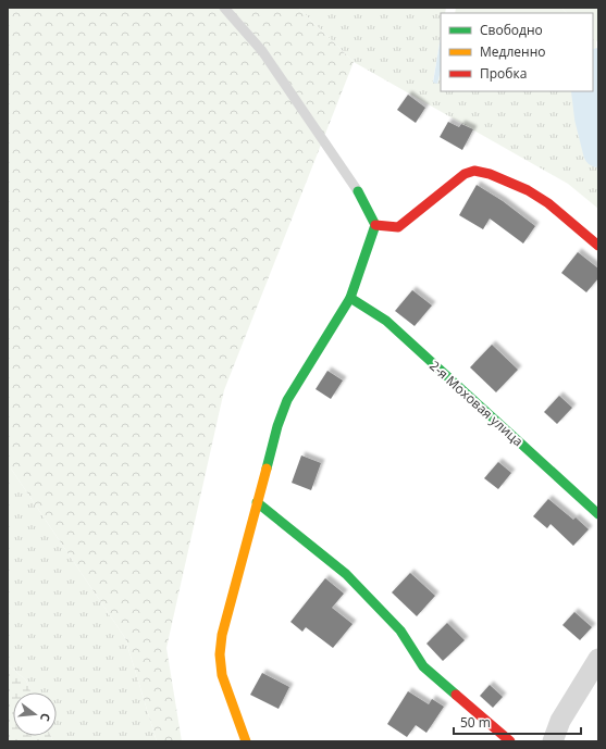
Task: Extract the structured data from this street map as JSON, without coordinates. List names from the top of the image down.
{
  "streets": {
    "street": ["2-я Моховая улица"]
  },
  "legend": ["Свободно", "Медленно", "Пробка"],
  "scale_bar": "50 m",
  "north": "right"
}
